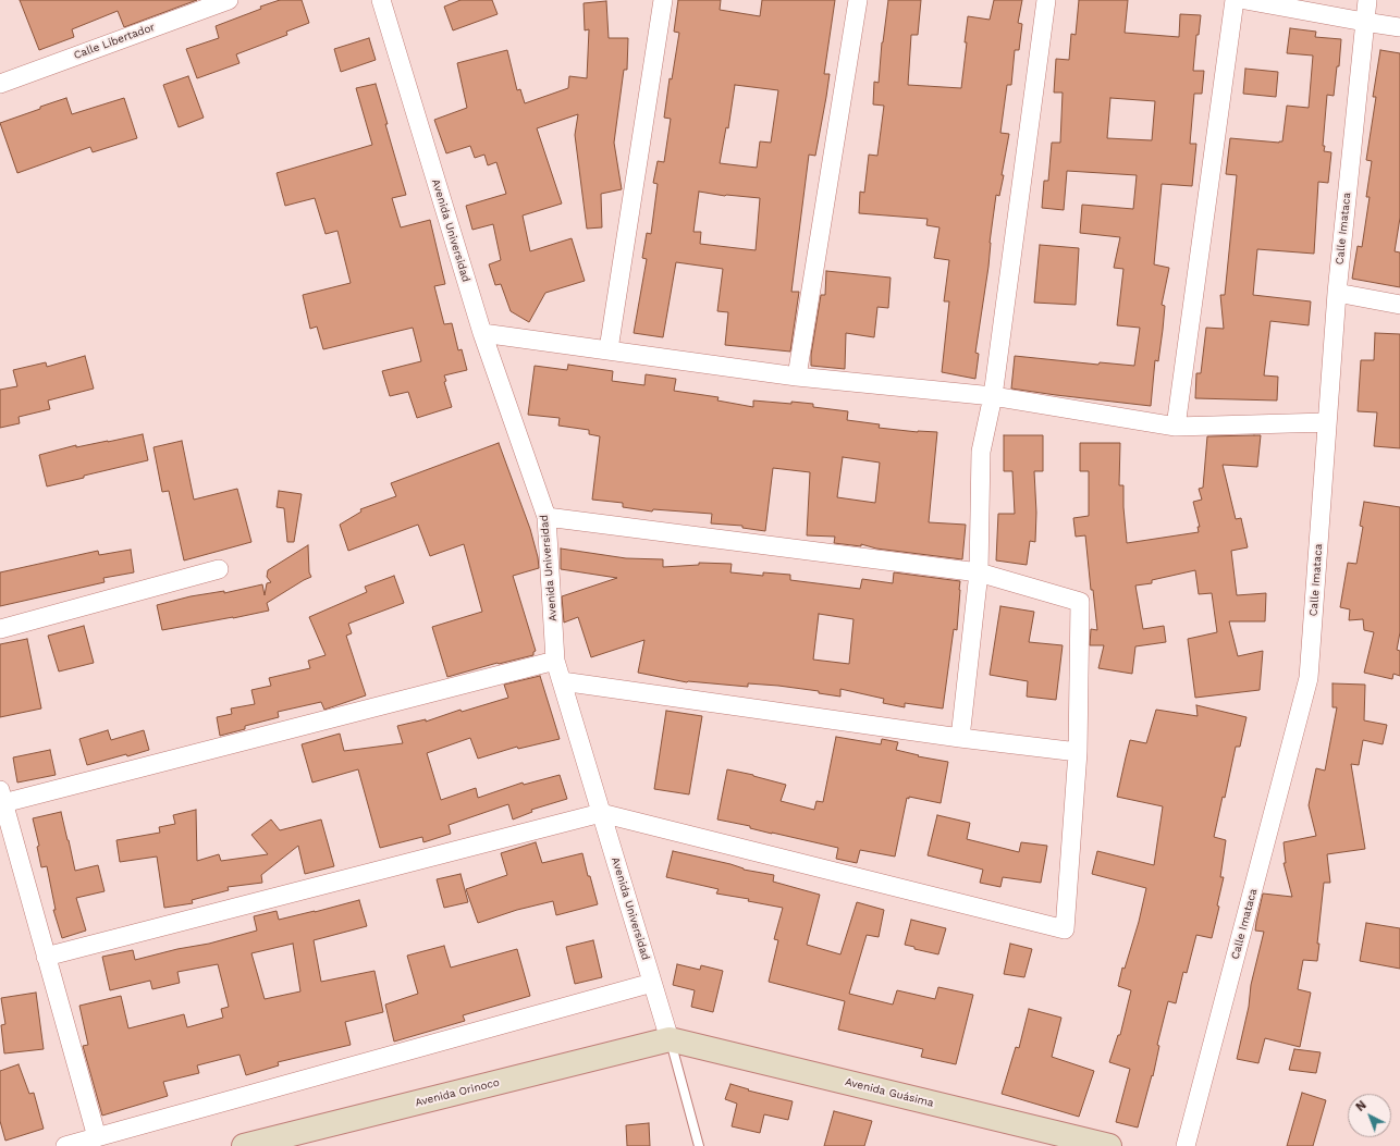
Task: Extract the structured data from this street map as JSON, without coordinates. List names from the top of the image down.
{
  "streets": {
    "main road": ["Avenida Orinoco", "Avenida Guásima"],
    "street": ["Calle Libertador", "Calle Imataca", "Avenida Universidad"]
  },
  "crossings": [
    ["Avenida Universidad", "Avenida Orinoco"],
    ["Avenida Universidad", "Avenida Guásima"],
    ["Avenida Orinoco", "Avenida Guásima"]
  ],
  "north": "top left"
}
